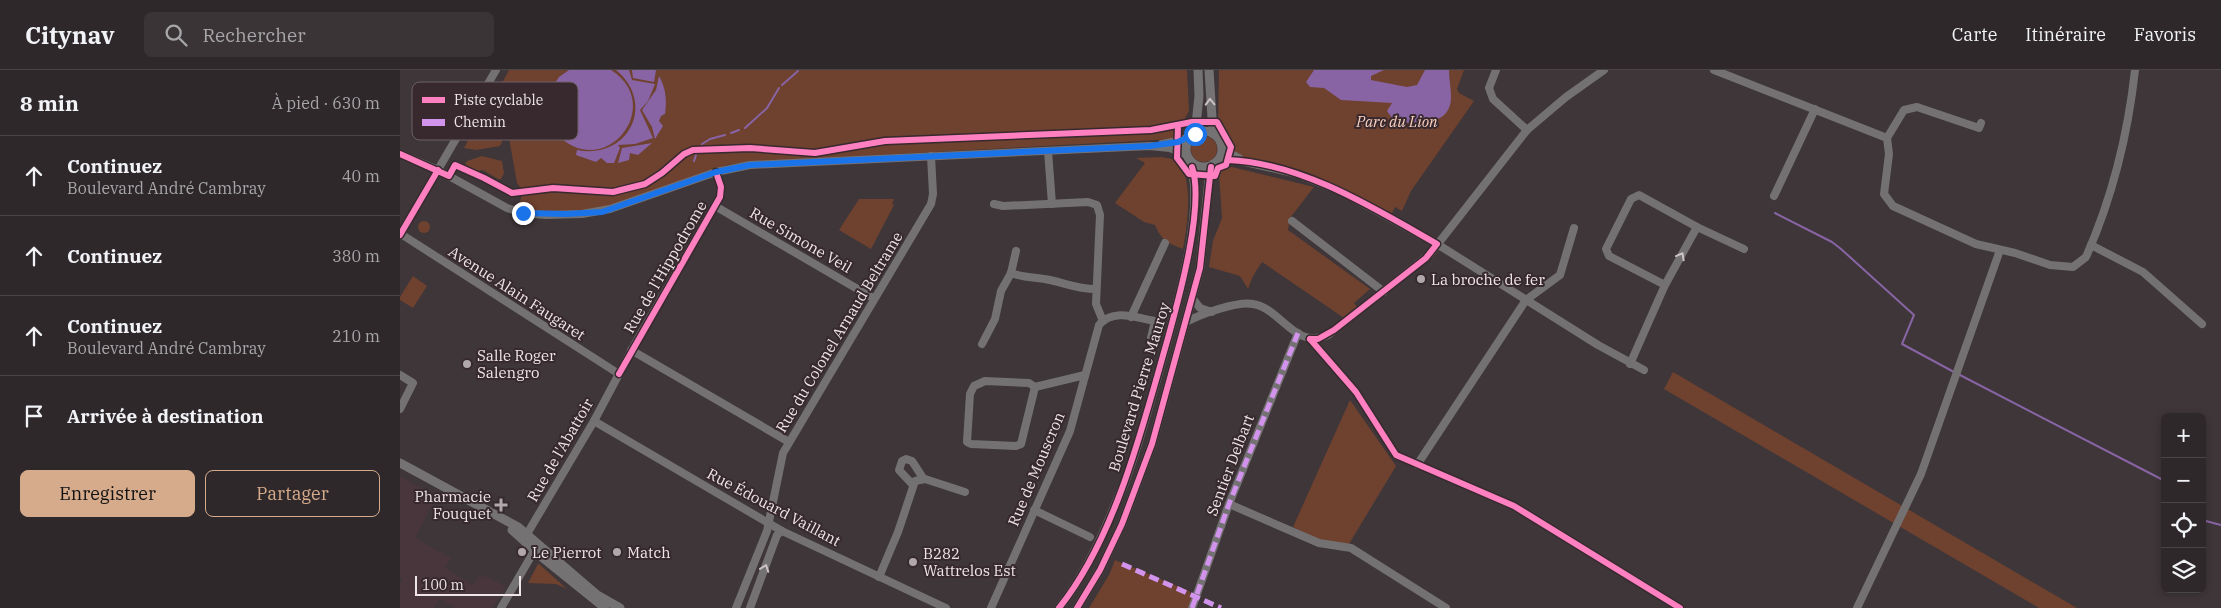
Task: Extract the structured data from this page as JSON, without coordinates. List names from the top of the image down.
{
  "streets": {
    "main road": ["Boulevard Pierre Mauroy"],
    "street": [
      "Rue Simone Veil",
      "Rue de l'Hippodrome",
      "Avenue Alain Faugaret",
      "Rue du Colonel Arnaud Beltrame",
      "Rue de l'Abattoir",
      "Sentier Delbart",
      "Rue de Mouscron",
      "Rue Édouard Vaillant"
    ]
  },
  "crossings": [
    ["Rue Simone Veil", "Rue de l'Hippodrome"],
    ["Rue Simone Veil", "Rue du Colonel Arnaud Beltrame"],
    ["Rue de l'Hippodrome", "Avenue Alain Faugaret"],
    ["Rue de l'Hippodrome", "Rue de l'Abattoir"],
    ["Avenue Alain Faugaret", "Rue de l'Abattoir"],
    ["Rue du Colonel Arnaud Beltrame", "Rue Édouard Vaillant"],
    ["Rue de l'Abattoir", "Rue Édouard Vaillant"]
  ],
  "parks": ["Parc du Lion"],
  "places": {
    "other": [
      "La broche de fer",
      "Salle Roger Salengro",
      "Le Pierrot",
      "Match",
      "B282 Wattrelos Est"
    ],
    "health": ["Pharmacie Fouquet"]
  },
  "legend": ["Piste cyclable", "Chemin"],
  "scale_bar": "100 m",
  "page": {
    "header": "Citynav",
    "search": "Rechercher",
    "nav": ["Carte", "Itinéraire", "Favoris"],
    "heading": ["8 min", "À pied · 630 m"],
    "list": [
      ["Continuez", "Boulevard André Cambray", "40 m"],
      ["Continuez", "380 m"],
      ["Continuez", "Boulevard André Cambray", "210 m"],
      "Arrivée à destination"
    ],
    "map_buttons": ["+", "−"],
    "buttons": ["Enregistrer", "Partager"],
    "scale": "100 m"
  }
}
